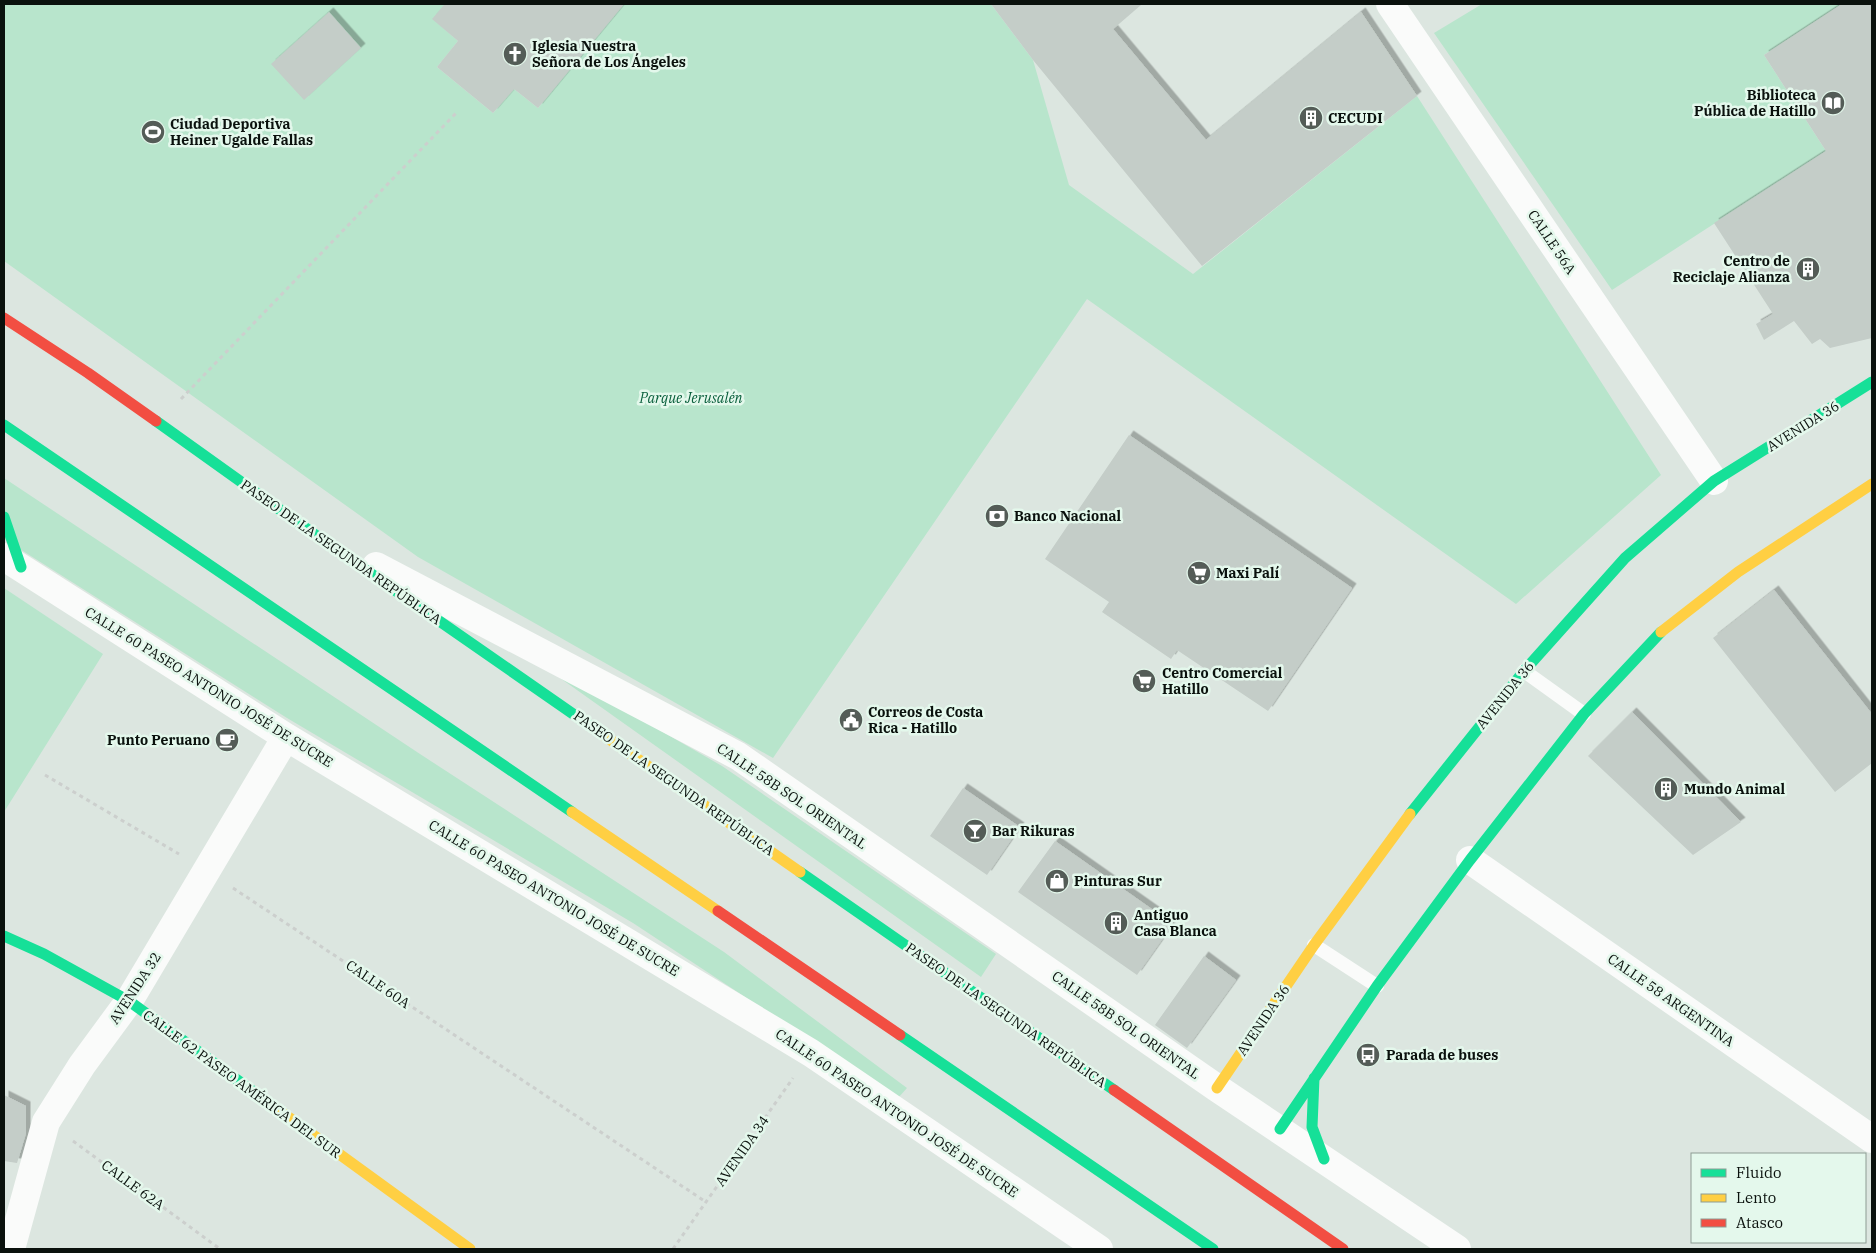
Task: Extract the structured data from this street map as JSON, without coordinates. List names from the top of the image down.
{
  "streets": {
    "main road": ["AVENIDA 36", "PASEO DE LA SEGUNDA REPÚBLICA", "CALLE 62 PASEO AMÉRICA DEL SUR"],
    "street": [
      "CALLE 56A",
      "CALLE 60 PASEO ANTONIO JOSÉ DE SUCRE",
      "CALLE 58B SOL ORIENTAL",
      "AVENIDA 32",
      "CALLE 58 ARGENTINA"
    ],
    "path": ["CALLE 60A", "AVENIDA 34", "CALLE 62A"]
  },
  "crossings": [
    ["CALLE 56A", "AVENIDA 36"],
    ["AVENIDA 36", "CALLE 58B SOL ORIENTAL"],
    ["PASEO DE LA SEGUNDA REPÚBLICA", "CALLE 58B SOL ORIENTAL"],
    ["CALLE 60 PASEO ANTONIO JOSÉ DE SUCRE", "AVENIDA 32"],
    ["CALLE 60 PASEO ANTONIO JOSÉ DE SUCRE", "AVENIDA 34"],
    ["CALLE 60A", "AVENIDA 32"],
    ["CALLE 60A", "AVENIDA 34"],
    ["AVENIDA 32", "CALLE 62 PASEO AMÉRICA DEL SUR"],
    ["AVENIDA 32", "CALLE 62A"]
  ],
  "parks": ["Parque Jerusalén"],
  "places": {
    "church": ["Iglesia Nuestra Señora de Los Ángeles"],
    "library": ["Biblioteca Pública de Hatillo"],
    "building": [
      "CECUDI",
      "Centro de Reciclaje Alianza",
      "Mundo Animal",
      "Antiguo Casa Blanca"
    ],
    "sports": ["Ciudad Deportiva Heiner Ugalde Fallas"],
    "bank": ["Banco Nacional"],
    "supermarket": ["Maxi Palí", "Centro Comercial Hatillo"],
    "public building": ["Correos de Costa Rica - Hatillo"],
    "cafe": ["Punto Peruano"],
    "bar": ["Bar Rikuras"],
    "shop": ["Pinturas Sur"],
    "bus stop": ["Parada de buses"]
  },
  "legend": ["Fluido", "Lento", "Atasco"]
}
